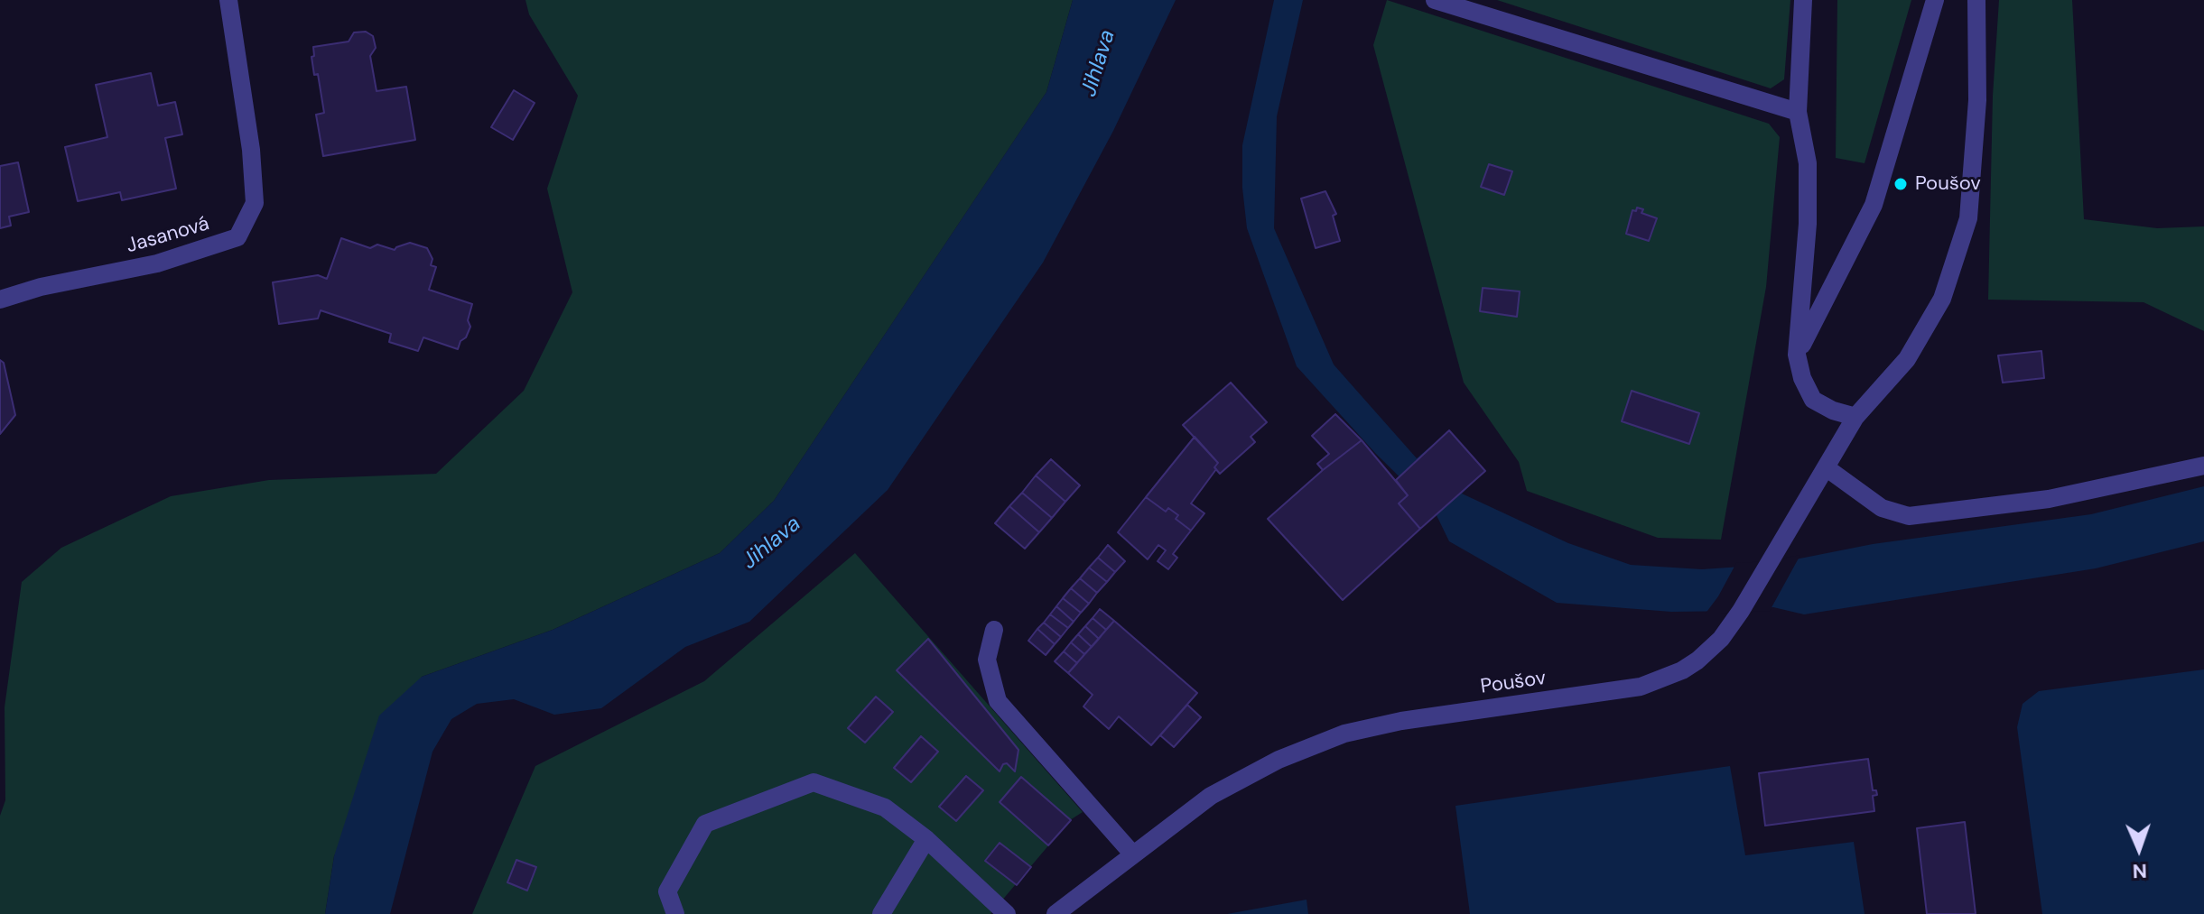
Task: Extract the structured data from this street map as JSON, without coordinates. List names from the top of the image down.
{
  "streets": {
    "street": ["Jasanová", "Poušov"]
  },
  "water": ["Jihlava"],
  "places": ["Poušov"],
  "north": "bottom"
}
